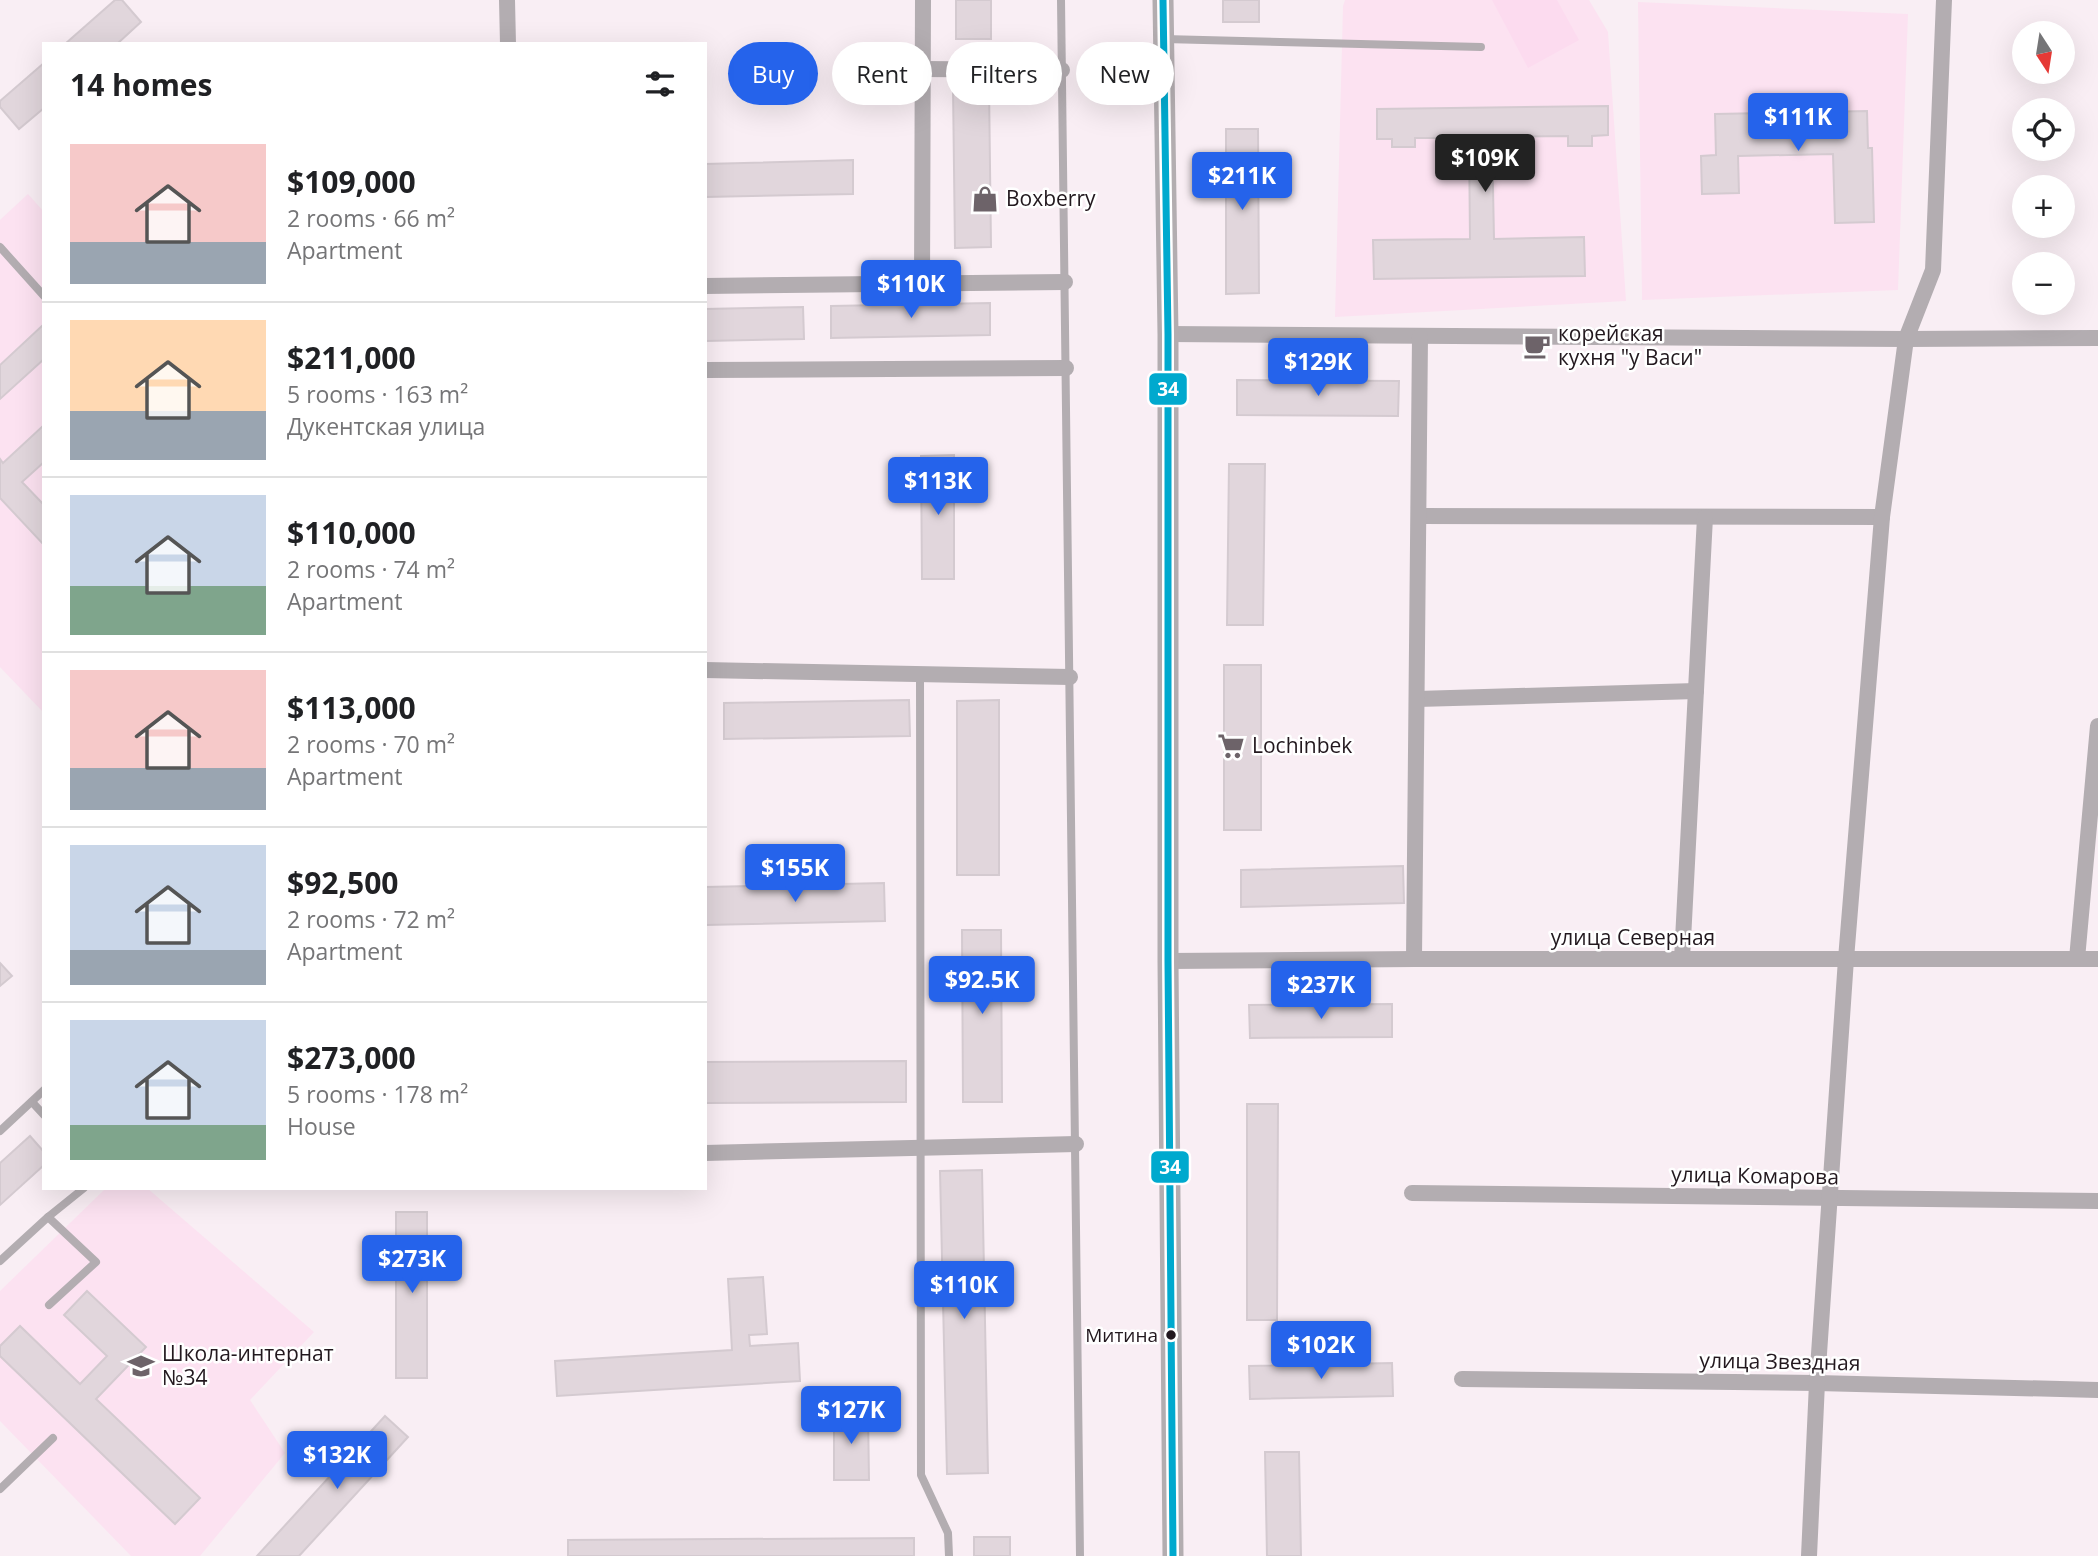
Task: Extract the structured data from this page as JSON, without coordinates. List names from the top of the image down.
{
  "streets": {
    "street": ["улица Северная", "улица Комарова", "улица Звездная"]
  },
  "places": {
    "shop": ["Boxberry"],
    "cafe": ["корейская кухня \"у Васи\""],
    "supermarket": ["Lochinbek"],
    "other": ["Митина"],
    "school or university": ["Школа-интернат №34"]
  },
  "lines": ["transit line 34"],
  "north": "bottom",
  "page": {
    "map_buttons": ["+", "−"],
    "chip": [
      "Buy",
      "Rent",
      "Filters",
      "New"
    ],
    "heading": "14 homes",
    "price": [
      "$111K",
      "$109K",
      "$211K",
      "$110K",
      "$129K",
      "$113K",
      "$155K",
      "$92.5K",
      "$237K",
      "$273K",
      "$110K",
      "$102K",
      "$127K",
      "$132K"
    ],
    "list": [
      {
        "name": "$109,000",
        "note": "2 rooms · 66 m² · Apartment"
      },
      {
        "name": "$211,000",
        "note": "5 rooms · 163 m² · Дукентская улица"
      },
      {
        "name": "$110,000",
        "note": "2 rooms · 74 m² · Apartment"
      },
      {
        "name": "$113,000",
        "note": "2 rooms · 70 m² · Apartment"
      },
      {
        "name": "$92,500",
        "note": "2 rooms · 72 m² · Apartment"
      },
      {
        "name": "$273,000",
        "note": "5 rooms · 178 m² · House"
      }
    ]
  }
}
